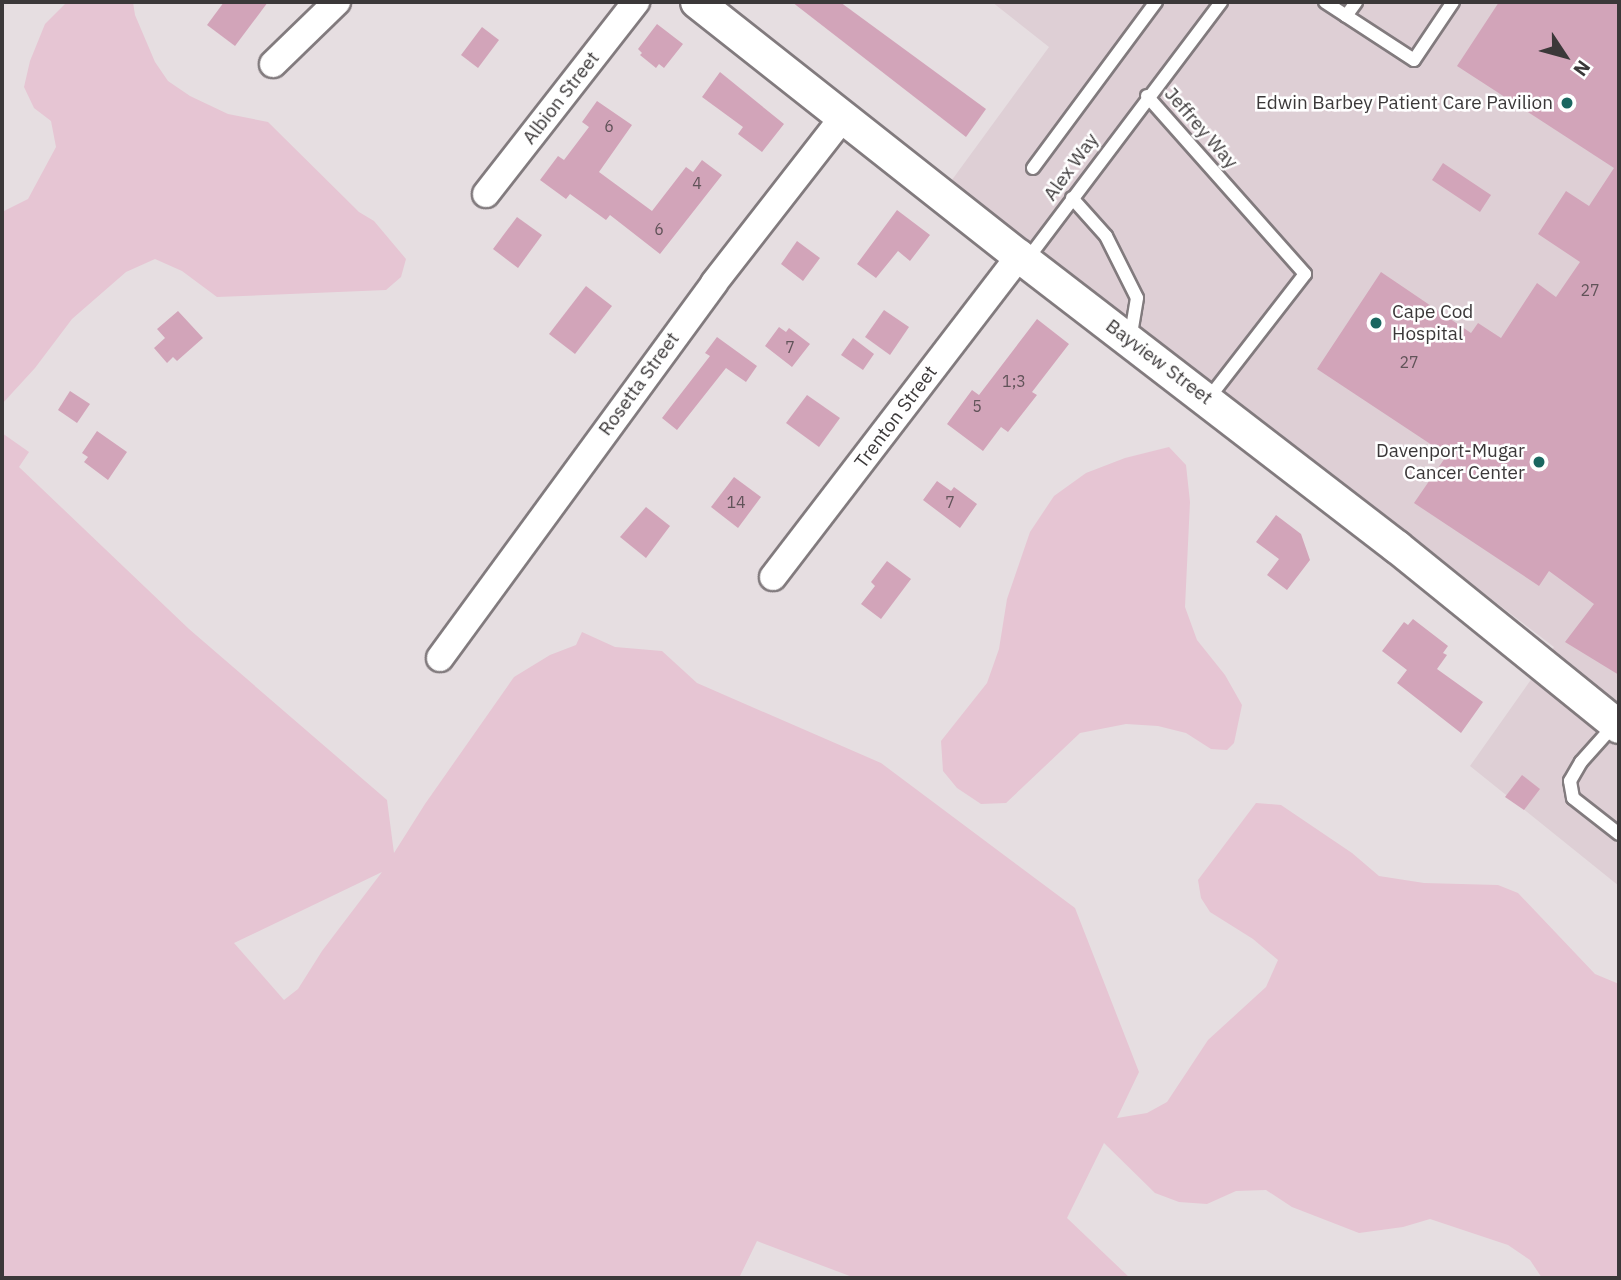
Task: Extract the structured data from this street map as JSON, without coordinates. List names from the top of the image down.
{
  "streets": {
    "street": [
      "Albion Street",
      "Bayview Street",
      "Rosetta Street",
      "Trenton Street"
    ],
    "lane": ["Jeffrey Way", "Alex Way"]
  },
  "crossings": [
    ["Jeffrey Way", "Alex Way"],
    ["Jeffrey Way", "Bayview Street"],
    ["Alex Way", "Bayview Street"],
    ["Alex Way", "Trenton Street"],
    ["Bayview Street", "Rosetta Street"],
    ["Bayview Street", "Trenton Street"]
  ],
  "places": ["Edwin Barbey Patient Care Pavilion", "Cape Cod Hospital", "Davenport-Mugar Cancer Center"],
  "house_numbers": [
    "6",
    "4",
    "6",
    "27",
    "7",
    "27",
    "1;3",
    "5",
    "14",
    "7"
  ],
  "north": "bottom right"
}
